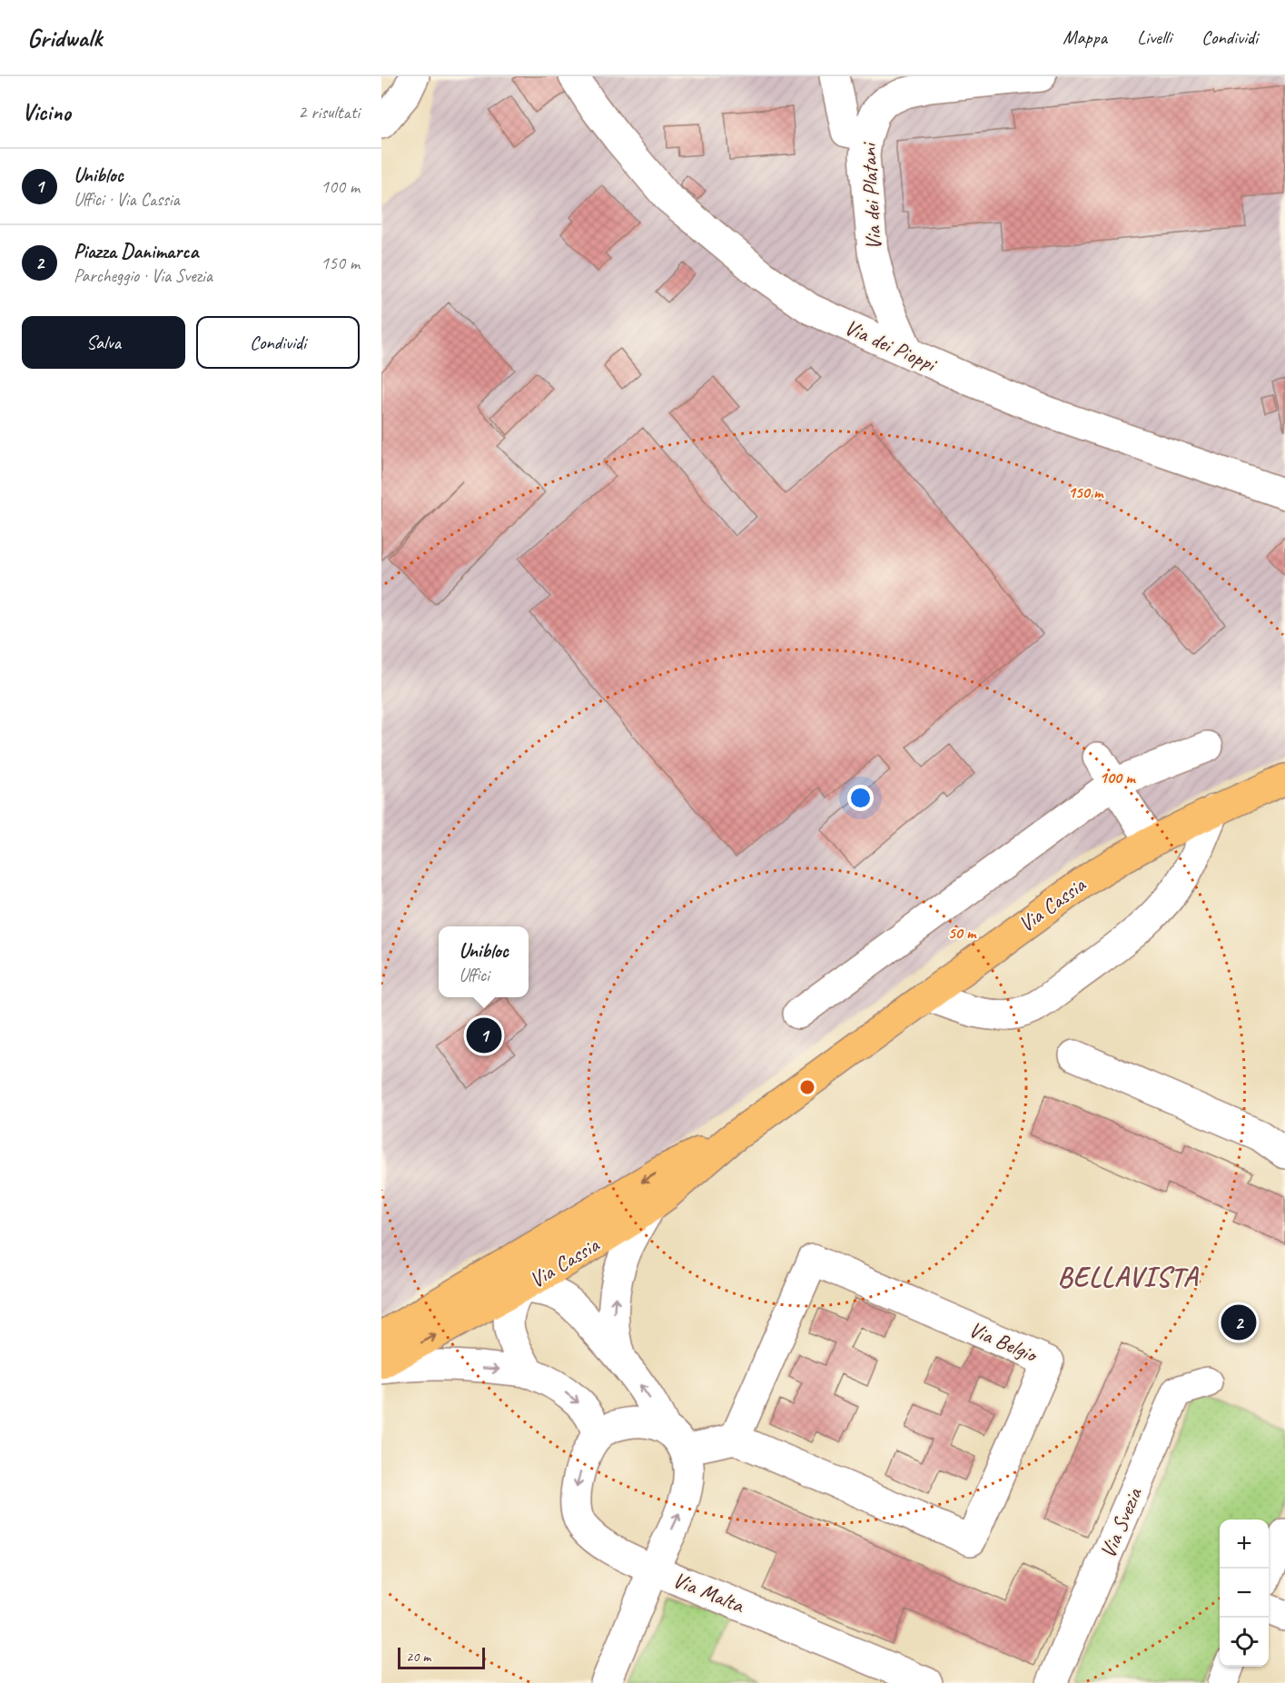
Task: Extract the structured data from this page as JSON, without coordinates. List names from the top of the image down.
{
  "streets": {
    "main road": ["Via Cassia"],
    "street": [
      "Via dei Platani",
      "Via dei Pioppi",
      "Via Belgio",
      "Via Svezia",
      "Via Malta"
    ]
  },
  "crossings": [
    ["Via dei Platani", "Via dei Pioppi"]
  ],
  "districts": ["BELLAVISTA"],
  "scale_bar": "20 m",
  "page": {
    "header": "Gridwalk",
    "nav": ["Mappa", "Livelli", "Condividi"],
    "heading": ["Vicino", "2 risultati"],
    "list": [
      {
        "mark": "1",
        "name": "Unibloc",
        "note": "Uffici · Via Cassia",
        "value": "100 m"
      },
      {
        "mark": "2",
        "name": "Piazza Danimarca",
        "note": "Parcheggio · Via Svezia",
        "value": "150 m"
      }
    ],
    "buttons": ["Salva", "Condividi"],
    "popup": ["Unibloc", "Uffici"],
    "pins": ["1", "2"],
    "map_buttons": ["+", "−"],
    "scale": "20 m"
  },
  "rings": ["150 m", "100 m", "50 m"]
}
